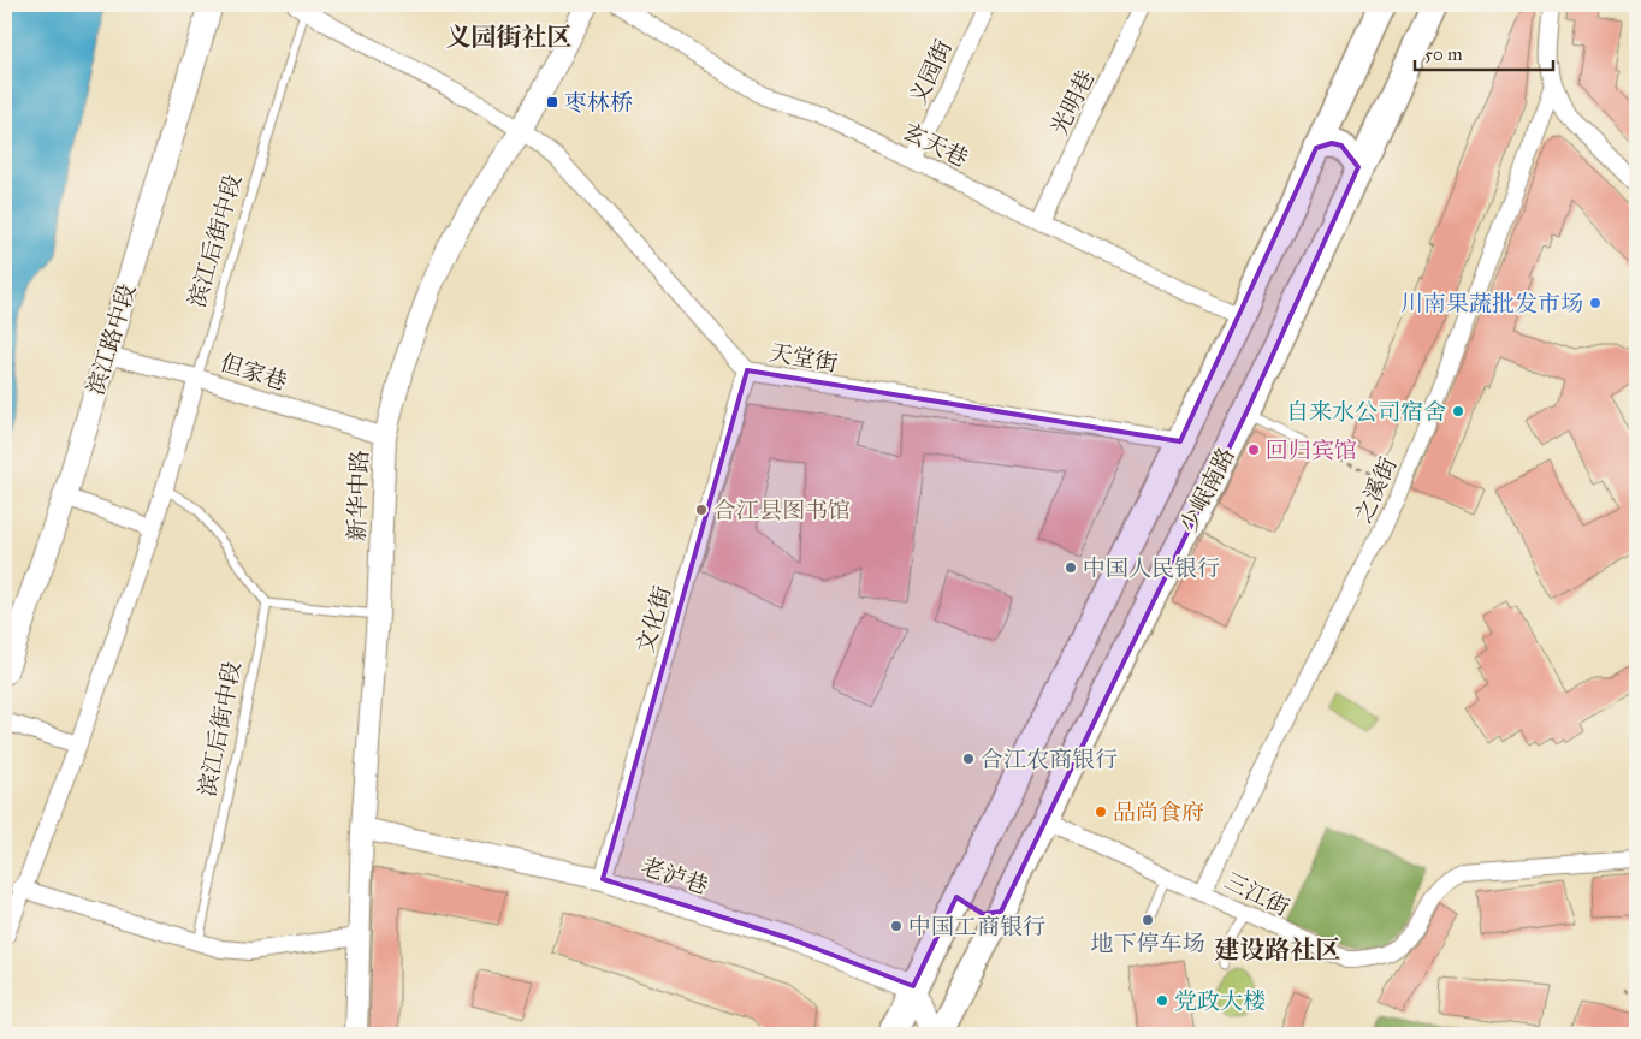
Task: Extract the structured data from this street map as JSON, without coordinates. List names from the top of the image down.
{
  "streets": {
    "main road": ["滨江路中段", "少岷南路"],
    "street": [
      "义园街",
      "光明巷",
      "玄天巷",
      "滨江后街中段",
      "天堂街",
      "但家巷",
      "之溪街",
      "新华中路",
      "文化街",
      "老泸巷",
      "三江街"
    ]
  },
  "crossings": [
    ["义园街", "玄天巷"],
    ["光明巷", "玄天巷"],
    ["玄天巷", "少岷南路"],
    ["滨江后街中段", "天堂街"],
    ["滨江后街中段", "但家巷"],
    ["滨江路中段", "但家巷"],
    ["天堂街", "少岷南路"],
    ["天堂街", "新华中路"],
    ["天堂街", "文化街"],
    ["但家巷", "新华中路"],
    ["少岷南路", "老泸巷"],
    ["少岷南路", "三江街"],
    ["之溪街", "三江街"],
    ["新华中路", "老泸巷"],
    ["文化街", "老泸巷"]
  ],
  "districts": ["义园街社区", "建设路社区"],
  "places": {
    "transit": ["枣林桥"],
    "other": [
      "川南果蔬批发市场",
      "自来水公司宿舍",
      "回归宾馆",
      "合江县图书馆",
      "中国人民银行",
      "合江农商银行",
      "品尚食府",
      "地下停车场",
      "中国工商银行",
      "党政大楼"
    ]
  },
  "scale_bar": "50 m"
}
